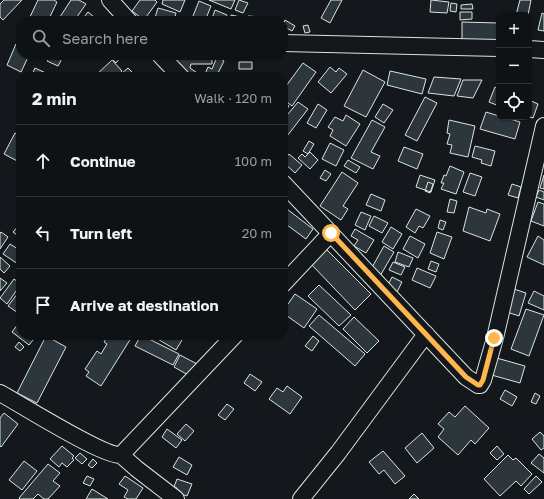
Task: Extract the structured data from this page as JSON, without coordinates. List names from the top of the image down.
{
  "page": {
    "map_buttons": ["+", "−"],
    "search": "Search here",
    "heading": ["2 min", "Walk · 120 m"],
    "list": [
      ["Continue", "100 m"],
      ["Turn left", "20 m"],
      "Arrive at destination"
    ]
  }
}
